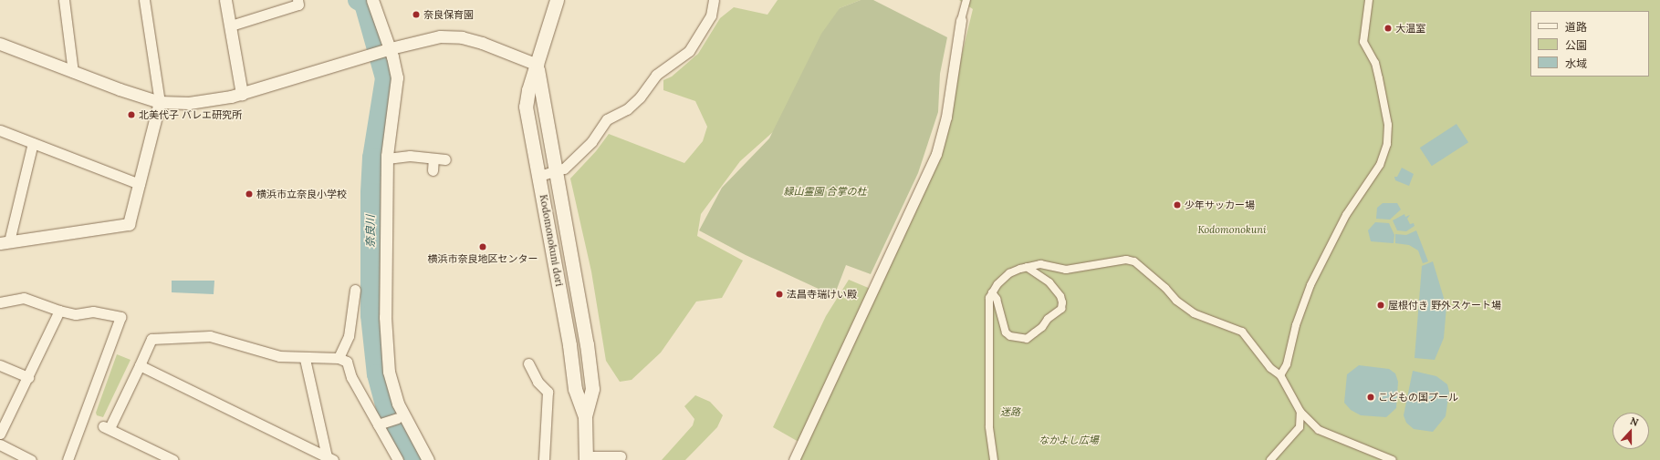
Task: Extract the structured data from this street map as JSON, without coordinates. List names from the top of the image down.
{
  "streets": {
    "main road": ["Kodomonokuni dori"]
  },
  "water": ["奈良川"],
  "parks": [
    "緑山霊園 合掌の杜",
    "Kodomonokuni",
    "迷路",
    "なかよし広場"
  ],
  "places": [
    "奈良保育園",
    "大温室",
    "北美代子 バレエ研究所",
    "横浜市立奈良小学校",
    "少年サッカー場",
    "横浜市奈良地区センター",
    "法昌寺瑞けい殿",
    "屋根付き 野外スケート場",
    "こどもの国プール"
  ],
  "legend": ["道路", "公園", "水域"],
  "north": "top"
}
